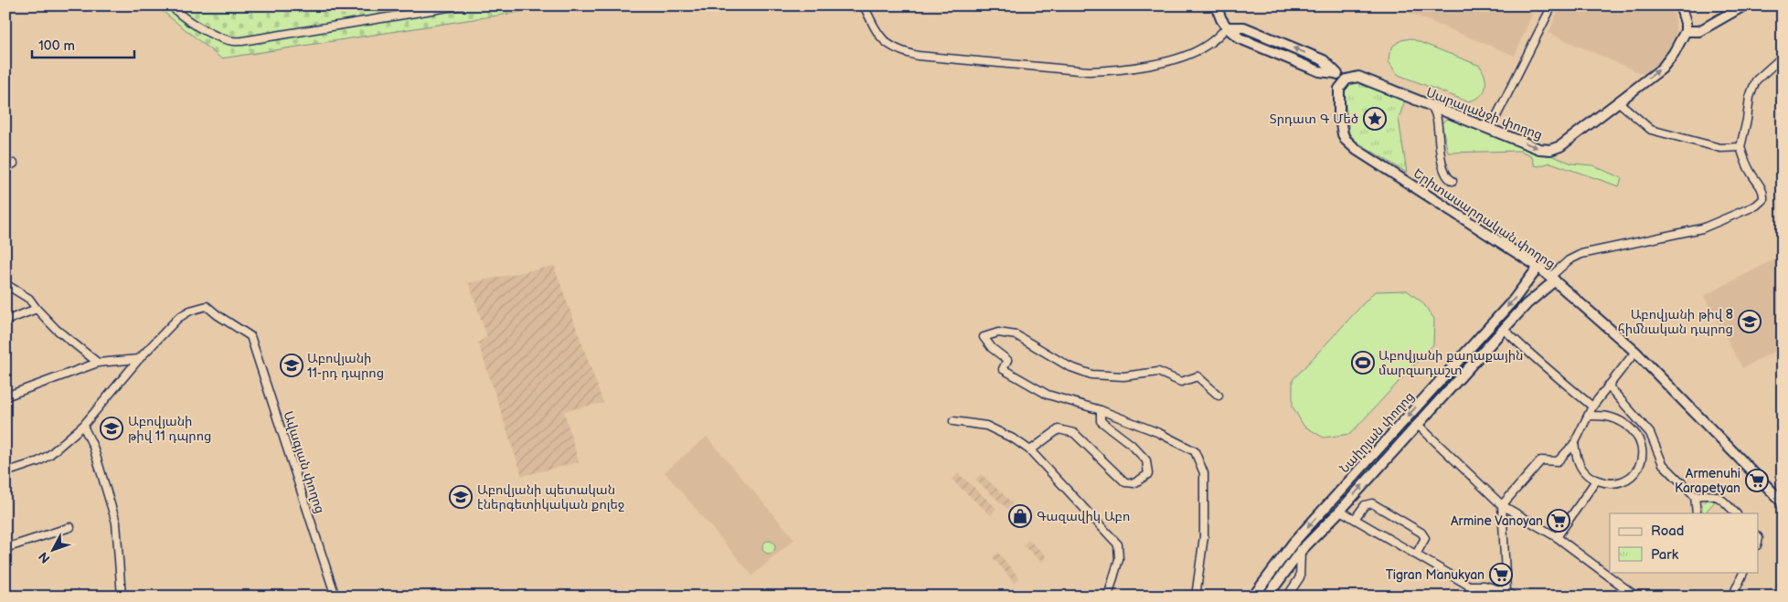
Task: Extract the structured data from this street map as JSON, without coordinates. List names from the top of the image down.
{
  "streets": {
    "street": [
      "Սարալանջի փողոց",
      "Երիտասարդական փողոց",
      "Նաիրյան փողոց",
      "Ավագյան փողոց"
    ]
  },
  "crossings": [
    ["Սարալանջի փողոց", "Երիտասարդական փողոց"],
    ["Երիտասարդական փողոց", "Նաիրյան փողոց"]
  ],
  "one_way": ["Սարալանջի փողոց"],
  "places": {
    "place": ["Տրդատ Գ Մեծ"],
    "school or university": [
      "Աբովյանի թիվ 8 հիմնական դպրոց",
      "Աբովյանի 11-րդ դպրոց",
      "Աբովյանի թիվ 11 դպրոց",
      "Աբովյանի պետական էներգետիկական քոլեջ"
    ],
    "sports": ["Աբովյանի քաղաքային մարզադաշտ"],
    "supermarket": ["Armenuhi Karapetyan", "Armine Vanoyan", "Tigran Manukyan"],
    "shop": ["Գազավիկ Աբո"]
  },
  "legend": ["Road", "Park"],
  "scale_bar": "100 m",
  "north": "bottom left"
}
